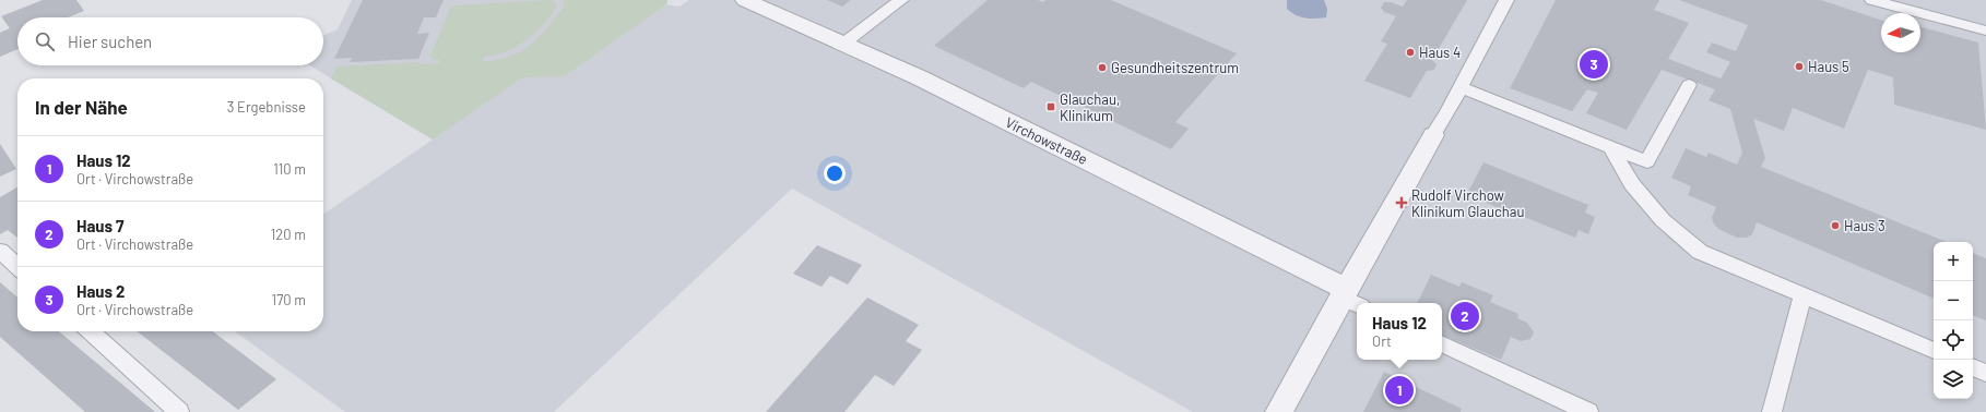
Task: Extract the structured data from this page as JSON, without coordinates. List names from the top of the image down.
{
  "streets": {
    "street": ["Virchowstraße"]
  },
  "places": {
    "other": [
      "Haus 4",
      "Haus 5",
      "Gesundheitszentrum",
      "Haus 3"
    ],
    "transit": ["Glauchau, Klinikum"],
    "health": ["Rudolf Virchow Klinikum Glauchau"]
  },
  "north": "left",
  "page": {
    "search": "Hier suchen",
    "pins": ["3", "2", "1"],
    "heading": ["In der Nähe", "3 Ergebnisse"],
    "list": [
      {
        "mark": "1",
        "name": "Haus 12",
        "note": "Ort · Virchowstraße",
        "value": "110 m"
      },
      {
        "mark": "2",
        "name": "Haus 7",
        "note": "Ort · Virchowstraße",
        "value": "120 m"
      },
      {
        "mark": "3",
        "name": "Haus 2",
        "note": "Ort · Virchowstraße",
        "value": "170 m"
      }
    ],
    "map_buttons": ["+", "−"],
    "popup": ["Haus 12", "Ort"]
  }
}
